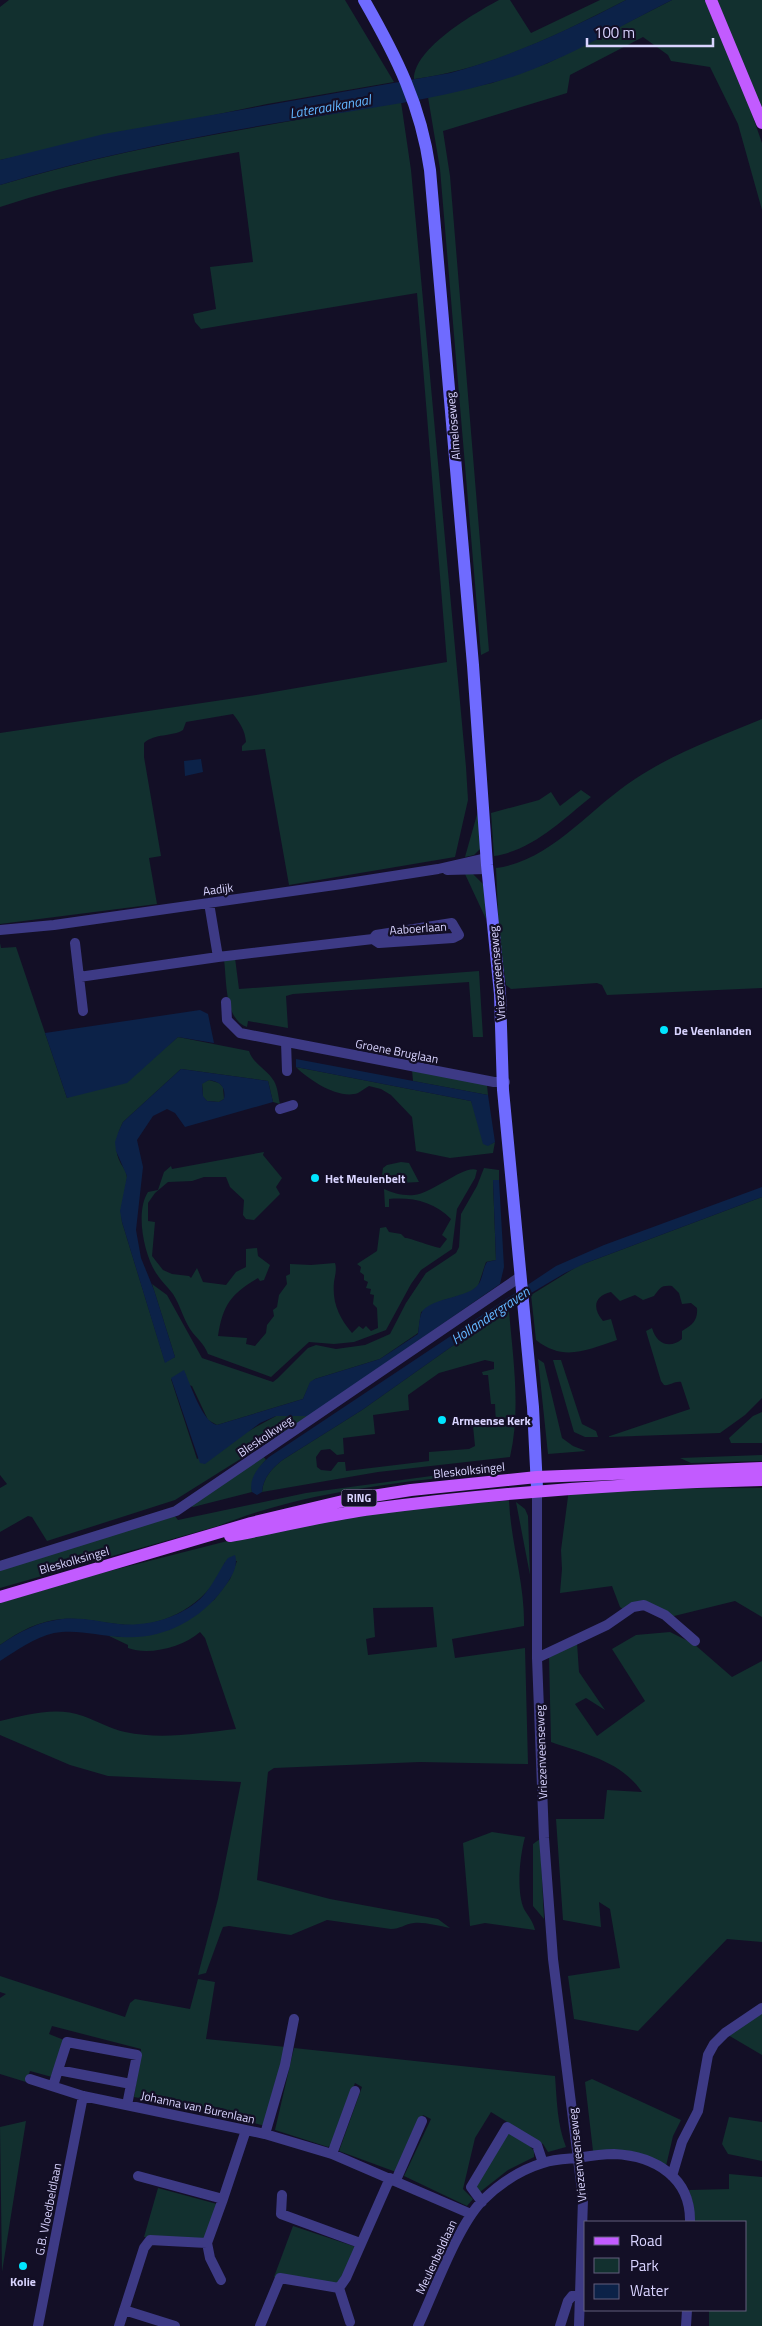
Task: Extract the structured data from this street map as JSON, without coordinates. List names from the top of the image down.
{
  "streets": {
    "main road": ["Bleskolksingel", "RING"],
    "street": [
      "Almeloseweg",
      "Aadijk",
      "Aaboerlaan",
      "Vriezenveenseweg",
      "Groene Bruglaan",
      "Bleskolkweg",
      "Johanna van Burenlaan",
      "G.B. Vloedbeldlaan",
      "Meulenbeldlaan"
    ]
  },
  "crossings": [
    ["Almeloseweg", "Aadijk"],
    ["Almeloseweg", "Vriezenveenseweg"],
    ["Aadijk", "Vriezenveenseweg"],
    ["Vriezenveenseweg", "Groene Bruglaan"],
    ["Vriezenveenseweg", "Bleskolkweg"],
    ["Vriezenveenseweg", "Bleskolksingel"],
    ["Vriezenveenseweg", "Meulenbeldlaan"],
    ["Johanna van Burenlaan", "G.B. Vloedbeldlaan"],
    ["Johanna van Burenlaan", "Meulenbeldlaan"]
  ],
  "water": ["Lateraalkanaal", "Hollandergraven"],
  "places": [
    "De Veenlanden",
    "Het Meulenbelt",
    "Armeense Kerk",
    "Kolie"
  ],
  "legend": ["Road", "Park", "Water"],
  "scale_bar": "100 m"
}
